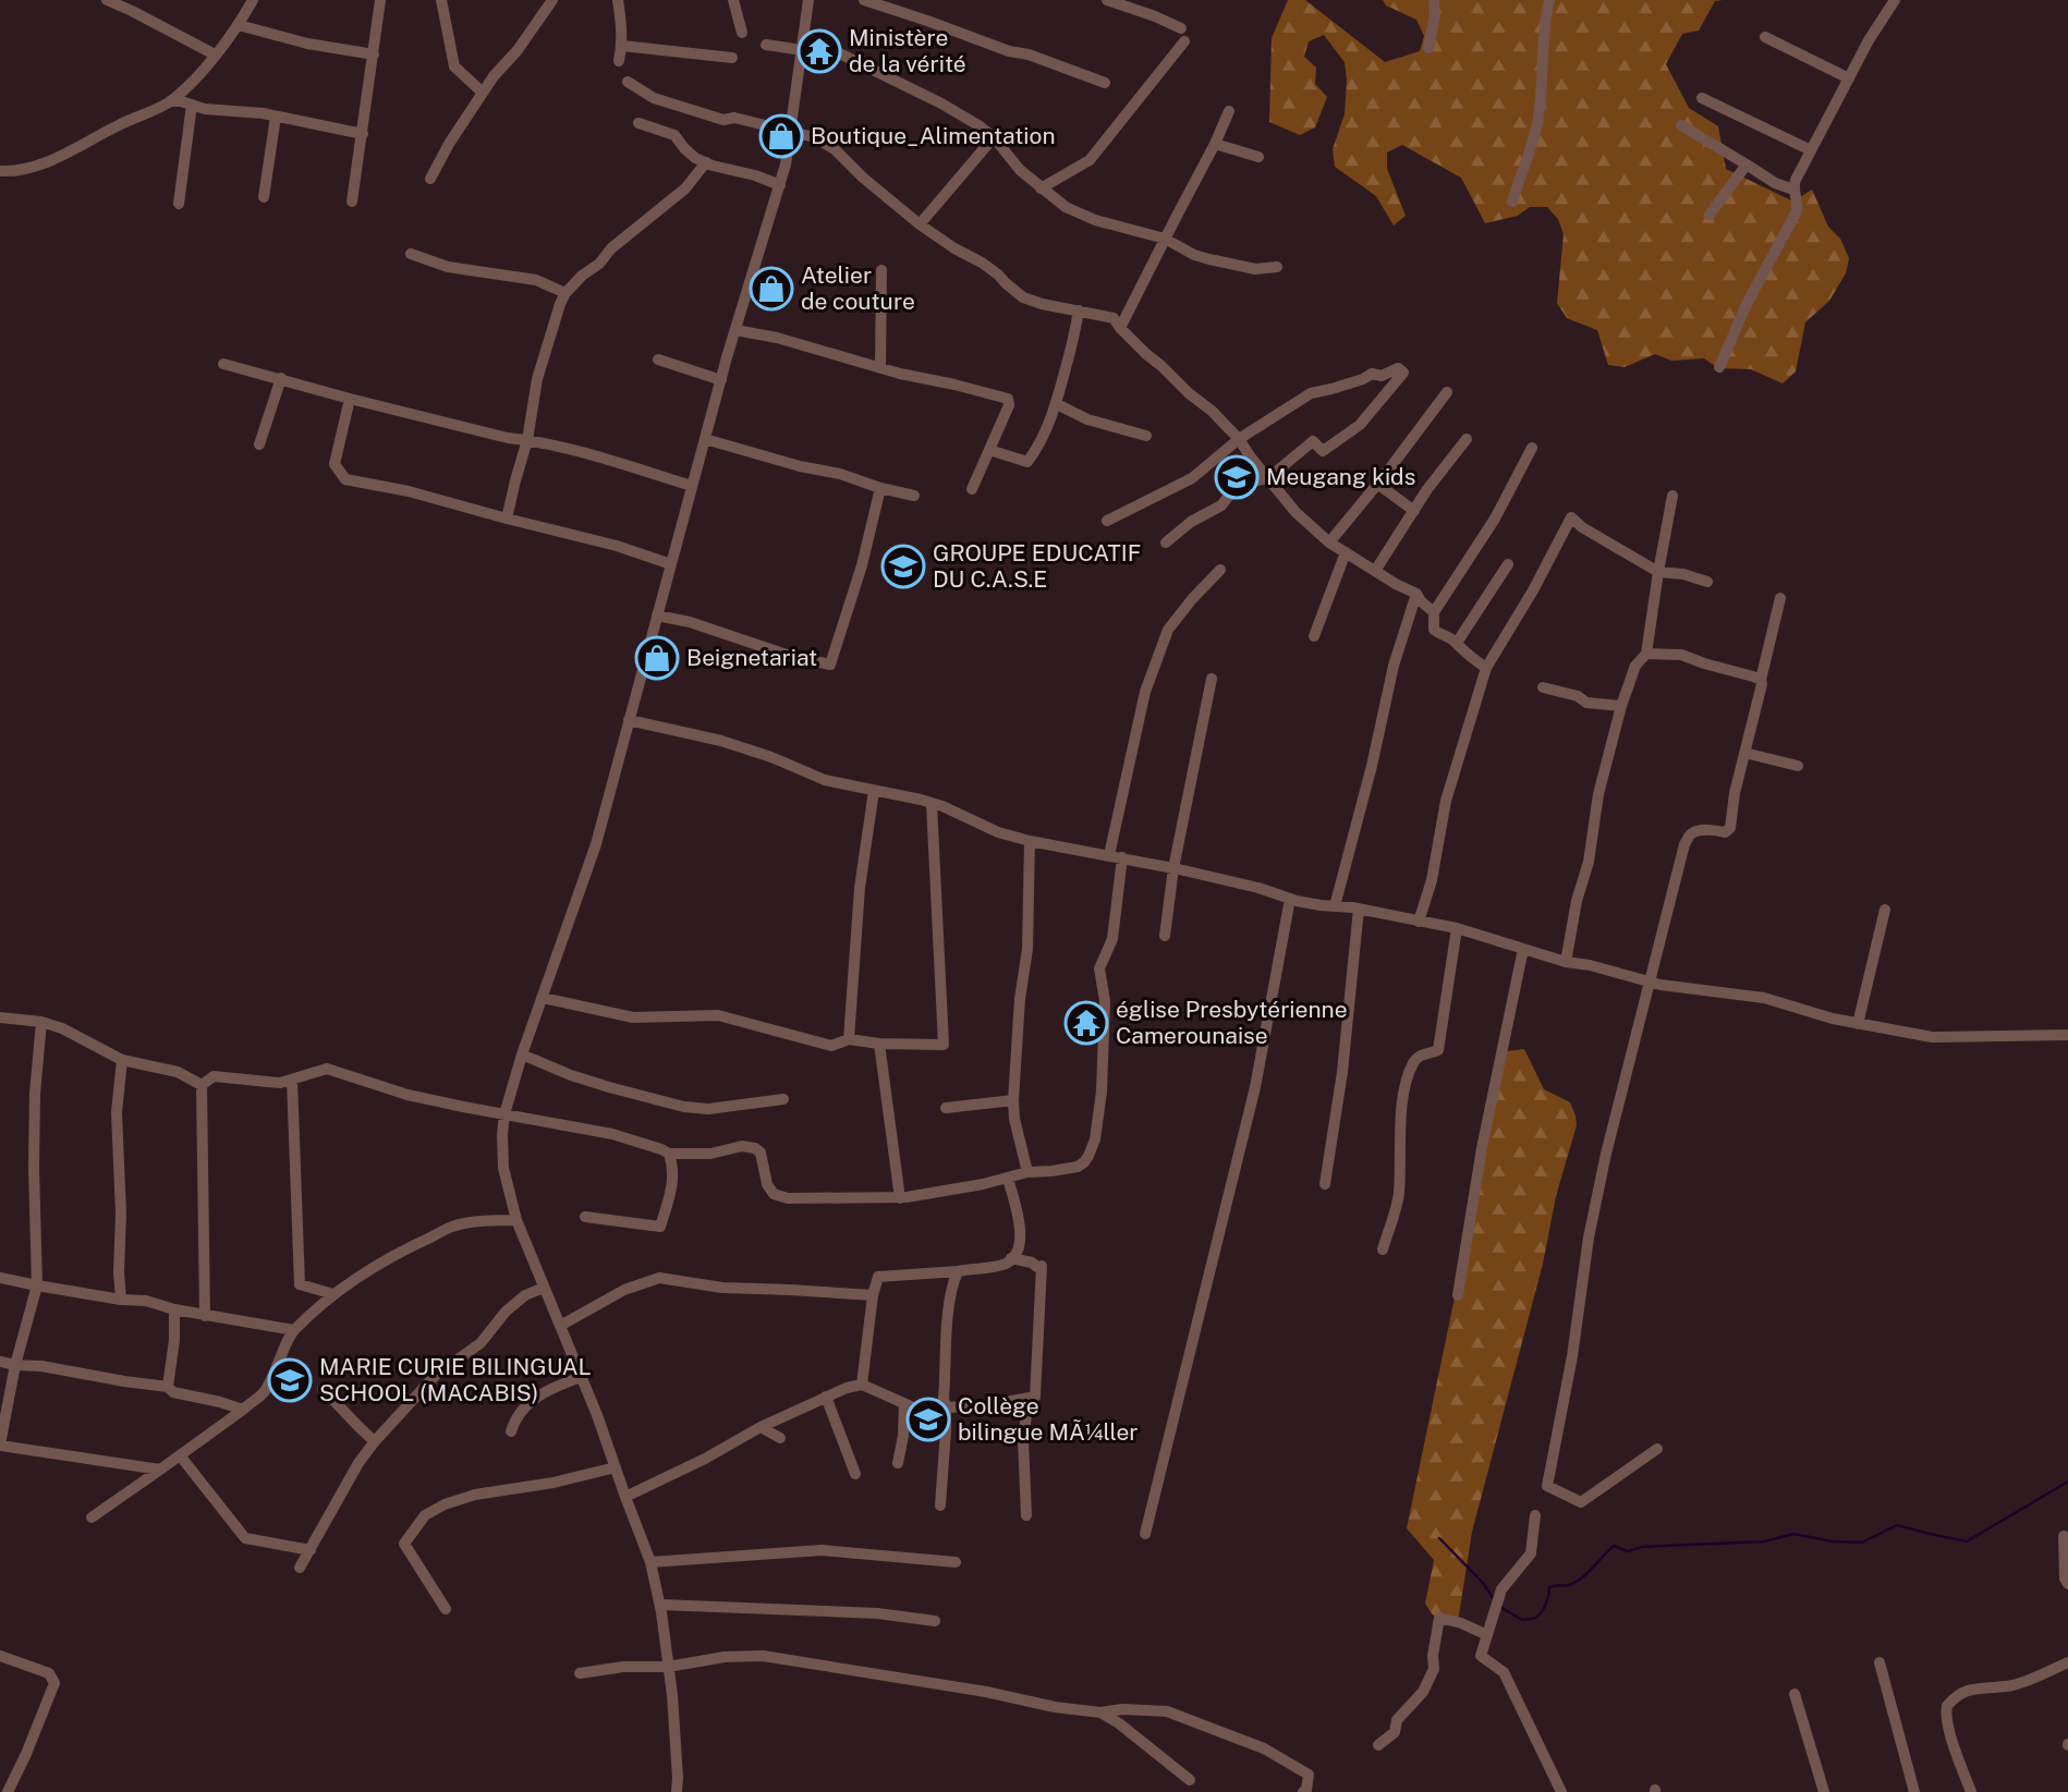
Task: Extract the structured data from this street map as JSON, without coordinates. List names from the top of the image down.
{
  "places": {
    "temple": ["Ministère de la vérité", "église Presbytérienne Camerounaise"],
    "shop": ["Boutique_Alimentation", "Atelier de couture", "Beignetariat"],
    "school or university": [
      "Meugang kids",
      "GROUPE EDUCATIF DU C.A.S.E",
      "MARIE CURIE BILINGUAL SCHOOL (MACABIS)",
      "Collège bilingue MÃ¼ller"
    ]
  }
}
